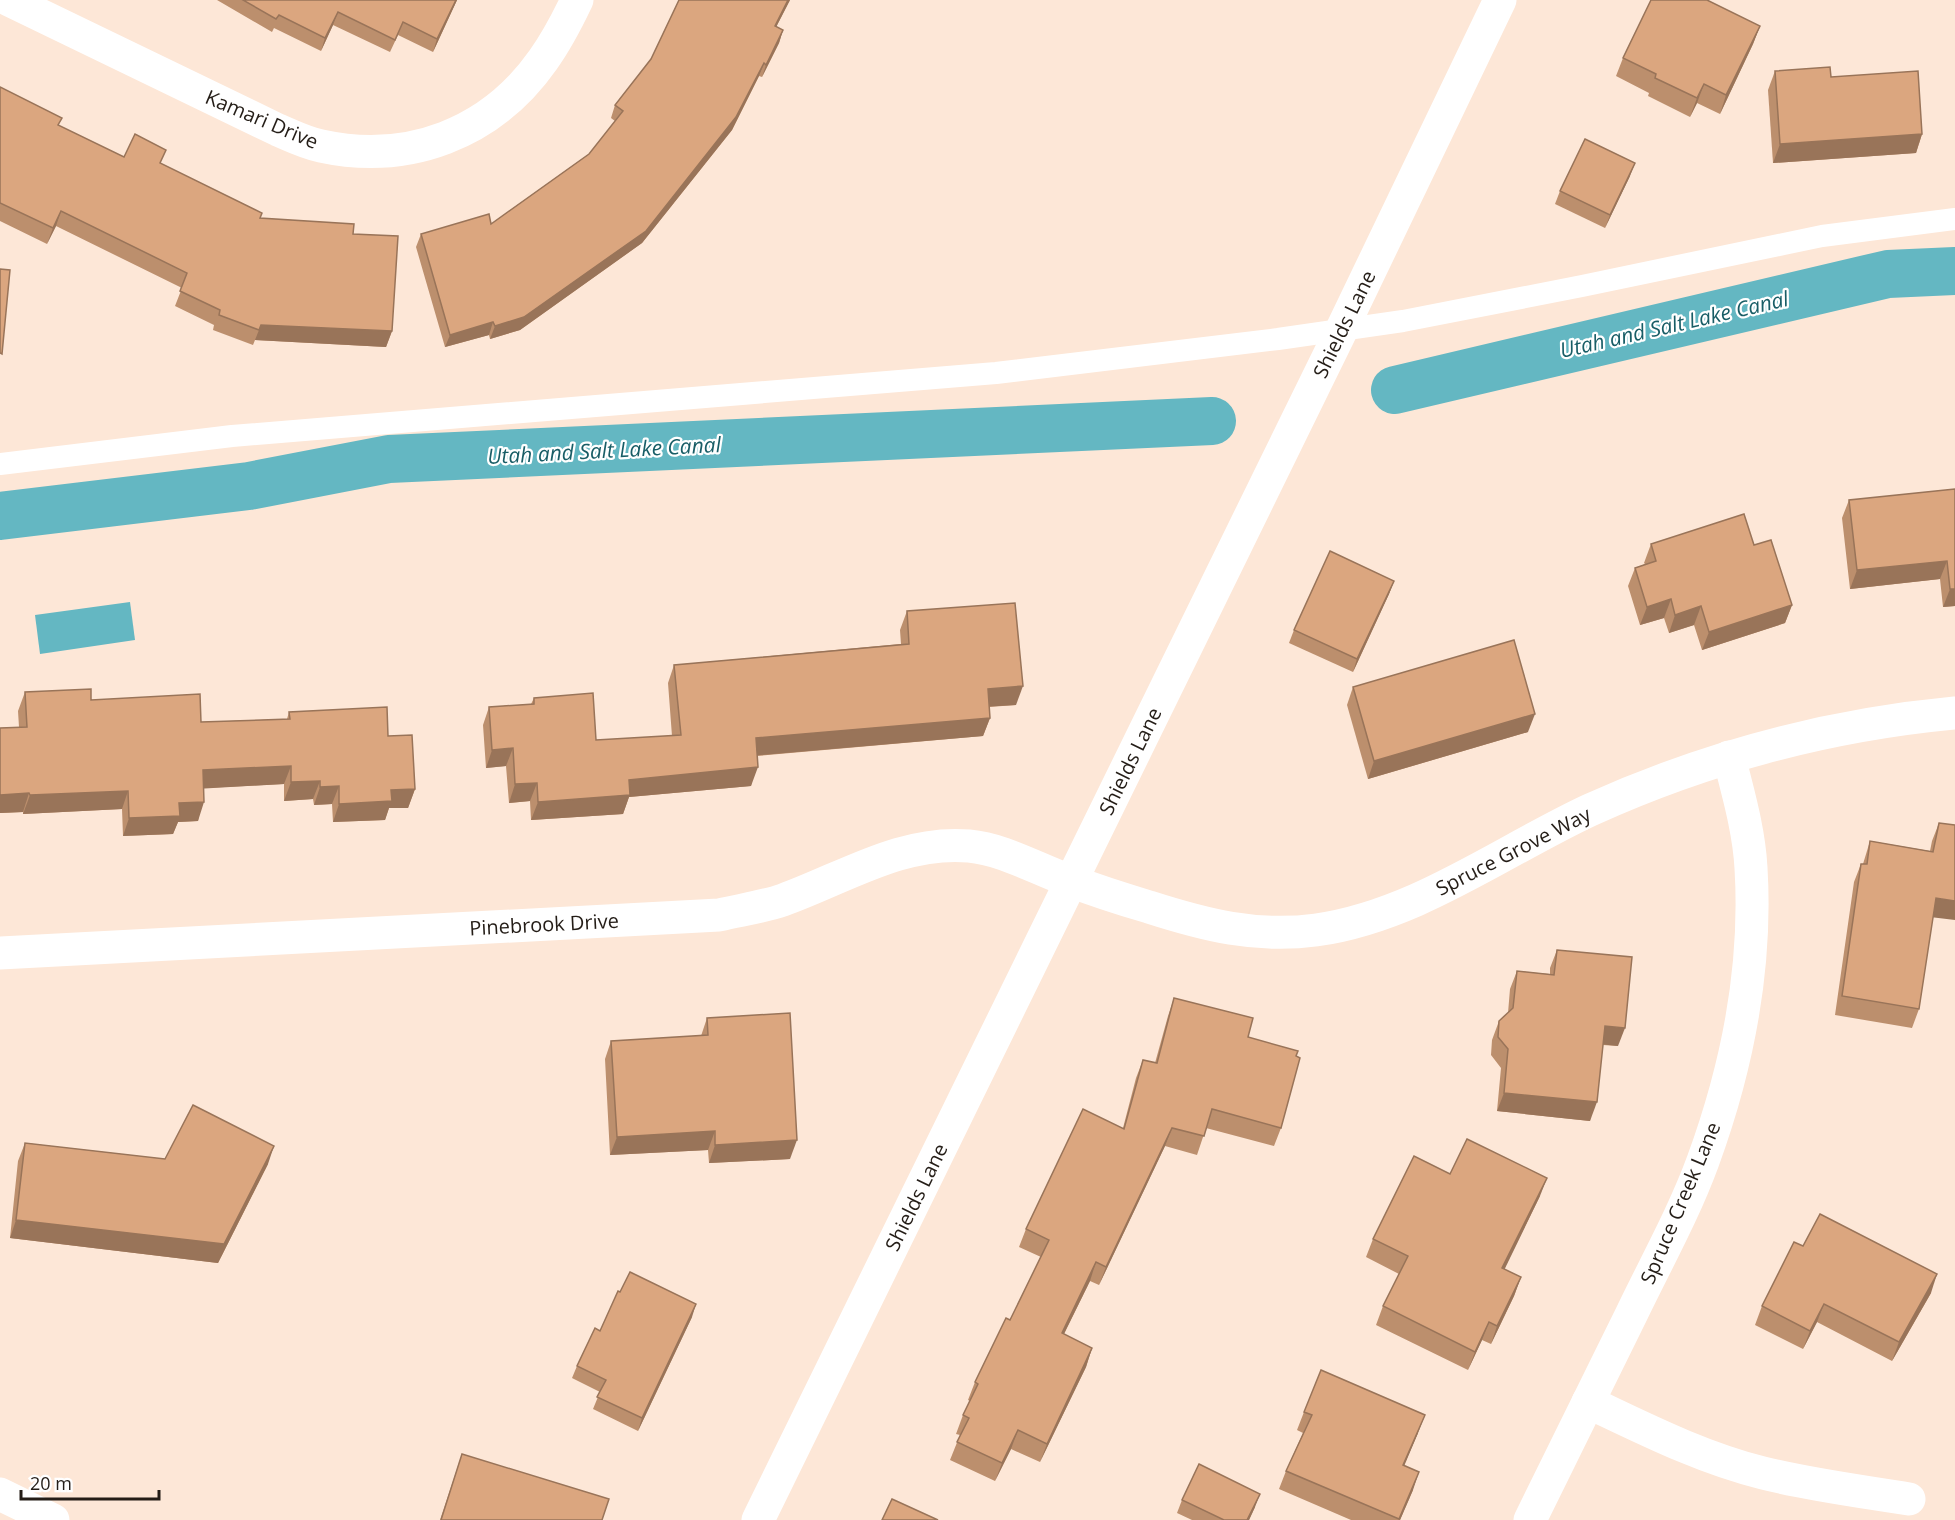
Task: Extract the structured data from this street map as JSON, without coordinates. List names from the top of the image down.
{
  "streets": {
    "street": [
      "Kamari Drive",
      "Shields Lane",
      "Spruce Grove Way",
      "Pinebrook Drive",
      "Spruce Creek Lane"
    ]
  },
  "crossings": [
    ["Shields Lane", "Spruce Grove Way"],
    ["Shields Lane", "Pinebrook Drive"],
    ["Spruce Grove Way", "Pinebrook Drive"],
    ["Spruce Grove Way", "Spruce Creek Lane"]
  ],
  "water": ["Utah and Salt Lake Canal"],
  "scale_bar": "20 m"
}
